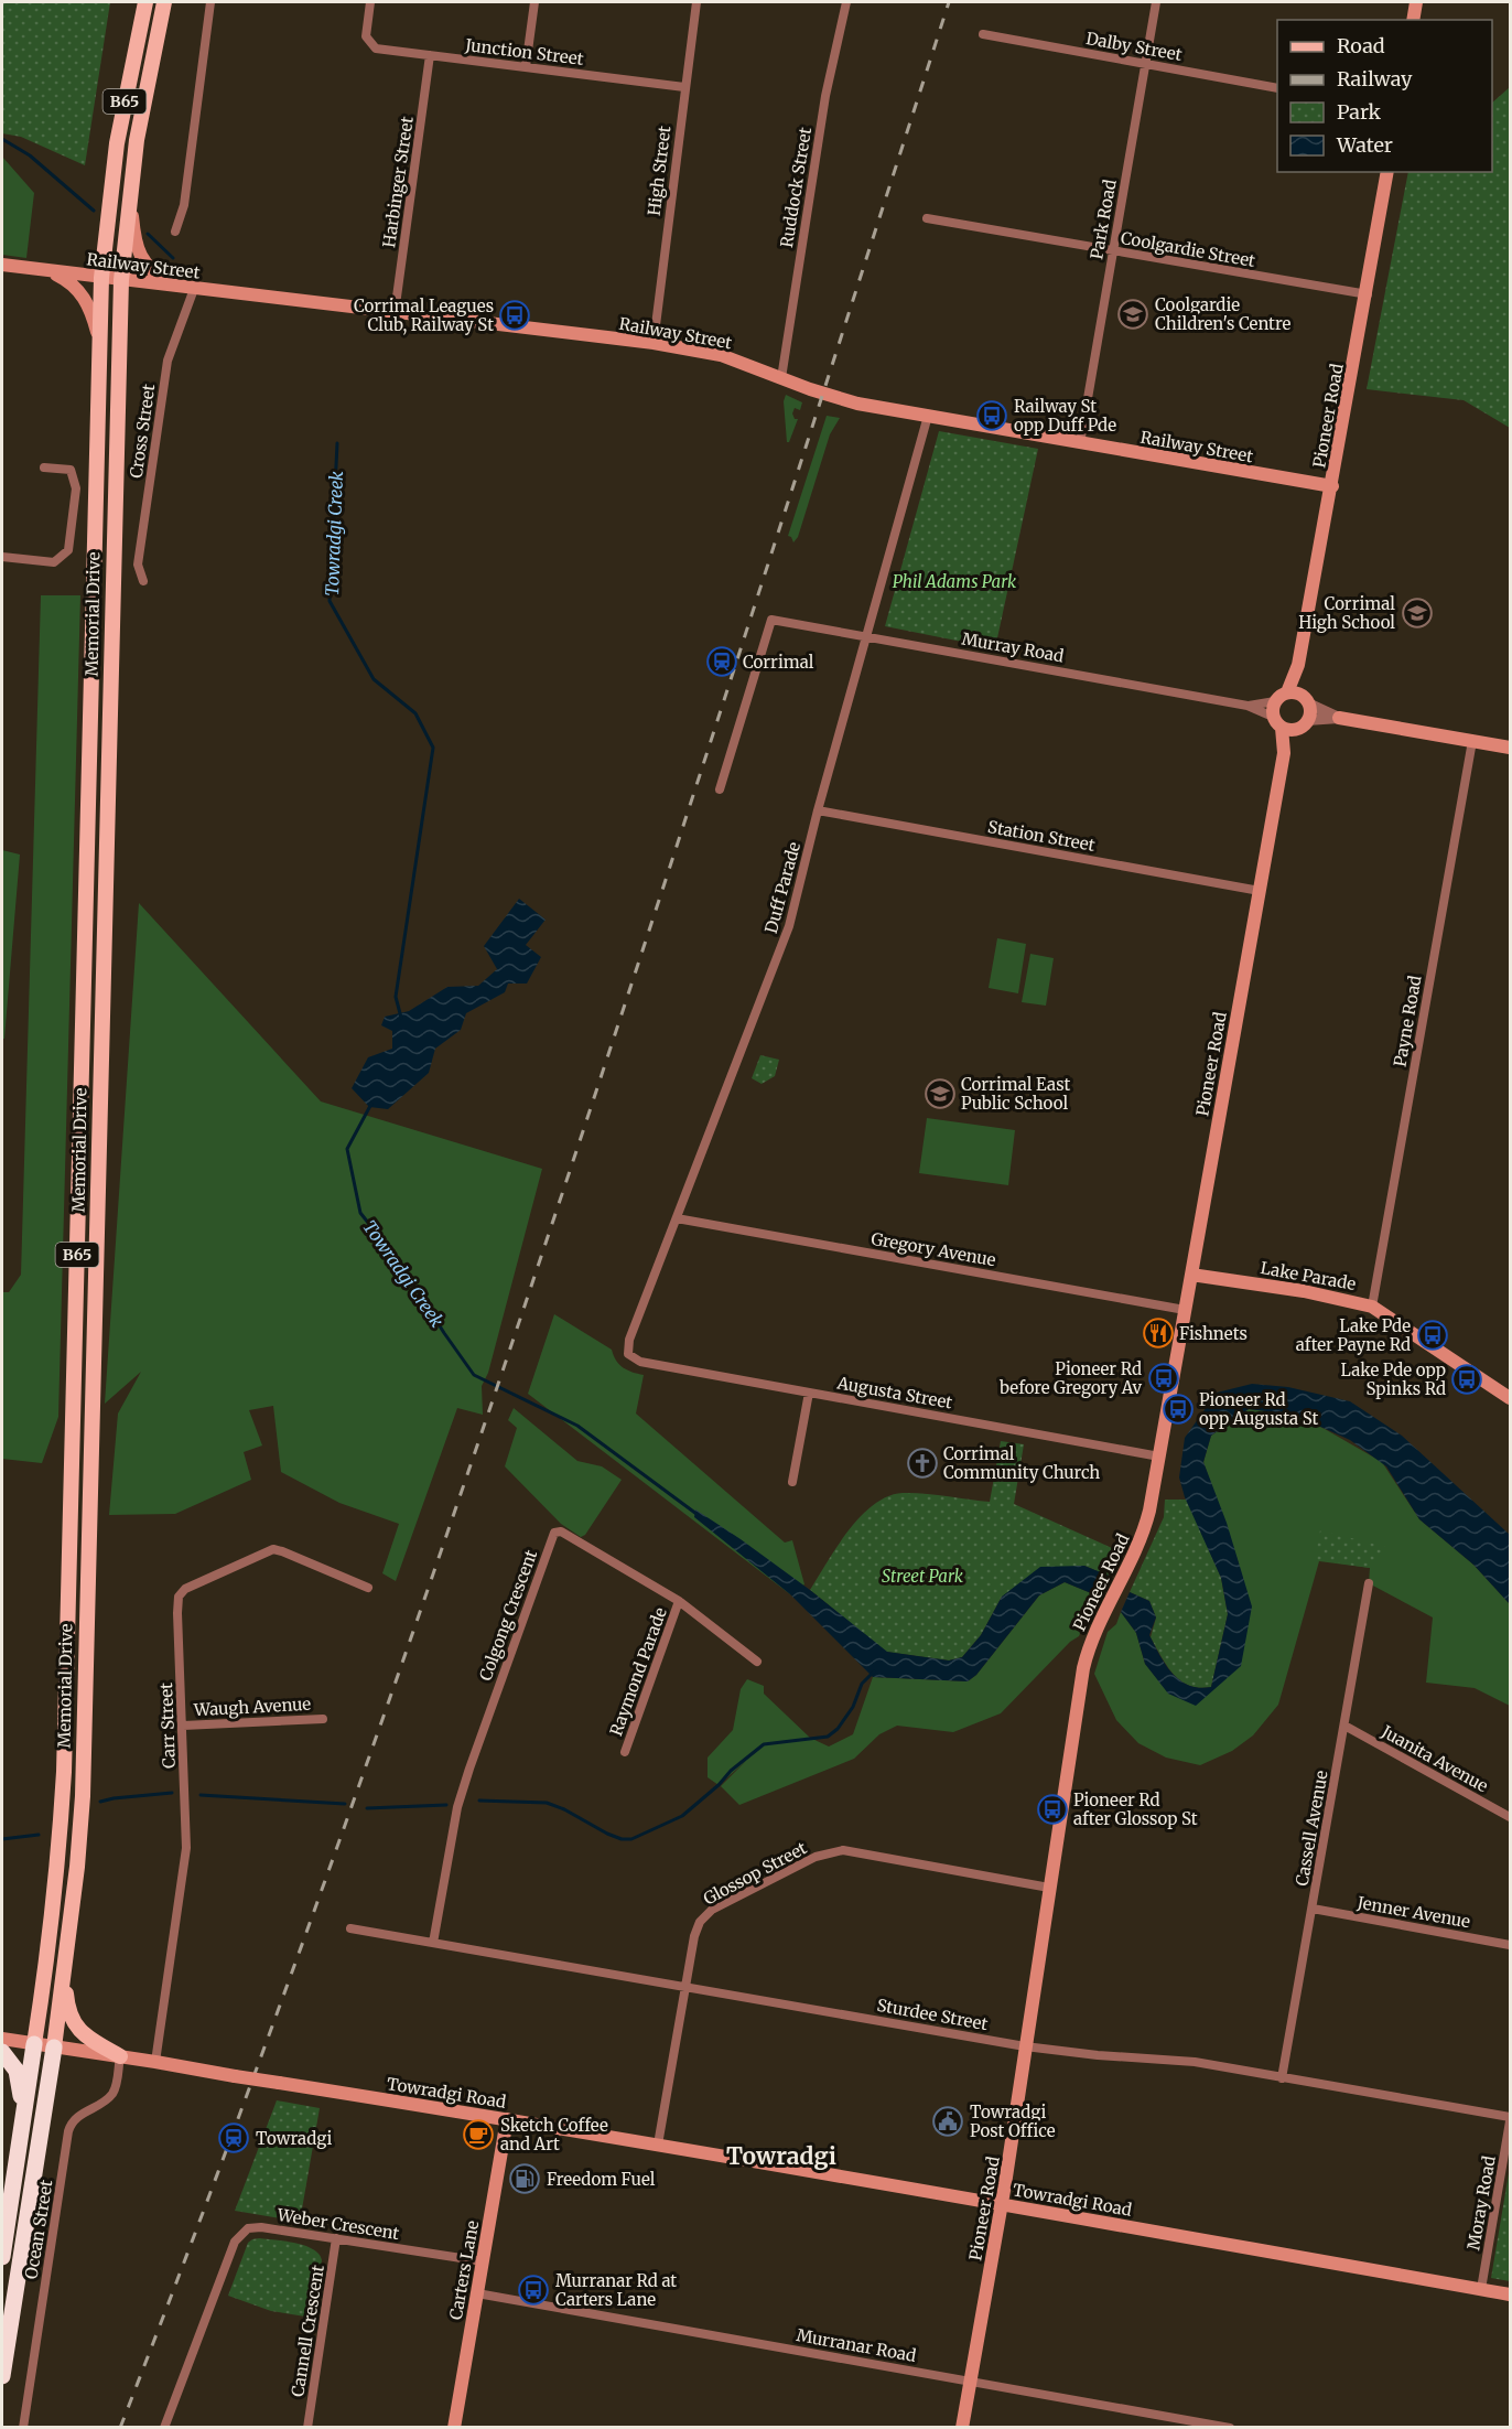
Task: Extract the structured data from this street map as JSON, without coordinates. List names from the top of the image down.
{
  "streets": {
    "highway": ["B65", "Memorial Drive"],
    "main road": [
      "Railway Street",
      "Pioneer Road",
      "Lake Parade",
      "Towradgi Road",
      "Carters Lane"
    ],
    "street": [
      "Dalby Street",
      "Junction Street",
      "High Street",
      "Harbinger Street",
      "Ruddock Street",
      "Park Road",
      "Coolgardie Street",
      "Cross Street",
      "Murray Road",
      "Station Street",
      "Duff Parade",
      "Payne Road",
      "Gregory Avenue",
      "Augusta Street",
      "Colgong Crescent",
      "Raymond Parade",
      "Waugh Avenue",
      "Carr Street",
      "Juanita Avenue",
      "Cassell Avenue",
      "Glossop Street",
      "Jenner Avenue",
      "Sturdee Street",
      "Moray Road",
      "Weber Crescent",
      "Ocean Street",
      "Cannell Crescent",
      "Murranar Road"
    ]
  },
  "crossings": [
    ["Dalby Street", "Park Road"],
    ["Junction Street", "High Street"],
    ["Junction Street", "Harbinger Street"],
    ["High Street", "Railway Street"],
    ["Harbinger Street", "Railway Street"],
    ["Ruddock Street", "Railway Street"],
    ["Park Road", "Coolgardie Street"],
    ["Park Road", "Railway Street"],
    ["Coolgardie Street", "Pioneer Road"],
    ["Railway Street", "Pioneer Road"],
    ["Railway Street", "Cross Street"],
    ["Railway Street", "Memorial Drive"],
    ["Railway Street", "Duff Parade"],
    ["Pioneer Road", "Murray Road"],
    ["Pioneer Road", "Station Street"],
    ["Pioneer Road", "Gregory Avenue"],
    ["Pioneer Road", "Lake Parade"],
    ["Pioneer Road", "Augusta Street"],
    ["Pioneer Road", "Glossop Street"],
    ["Pioneer Road", "Sturdee Street"],
    ["Pioneer Road", "Towradgi Road"],
    ["Pioneer Road", "Murranar Road"],
    ["Memorial Drive", "Towradgi Road"],
    ["Murray Road", "Duff Parade"],
    ["Station Street", "Duff Parade"],
    ["Duff Parade", "Gregory Avenue"],
    ["Duff Parade", "Augusta Street"],
    ["Payne Road", "Lake Parade"],
    ["Colgong Crescent", "Raymond Parade"],
    ["Colgong Crescent", "Sturdee Street"],
    ["Waugh Avenue", "Carr Street"],
    ["Carr Street", "Towradgi Road"],
    ["Juanita Avenue", "Cassell Avenue"],
    ["Cassell Avenue", "Jenner Avenue"],
    ["Cassell Avenue", "Sturdee Street"],
    ["Glossop Street", "Sturdee Street"],
    ["Glossop Street", "Towradgi Road"],
    ["Sturdee Street", "Moray Road"],
    ["Towradgi Road", "Moray Road"],
    ["Towradgi Road", "Ocean Street"],
    ["Towradgi Road", "Carters Lane"],
    ["Weber Crescent", "Carters Lane"],
    ["Weber Crescent", "Cannell Crescent"],
    ["Carters Lane", "Murranar Road"]
  ],
  "districts": ["Towradgi"],
  "water": ["Towradgi Creek"],
  "parks": ["Phil Adams Park", "Street Park"],
  "places": {
    "school or university": ["Coolgardie Children's Centre", "Corrimal High School", "Corrimal East Public School"],
    "bus stop": [
      "Corrimal Leagues Club, Railway St",
      "Railway St opp Duff Pde",
      "Lake Pde after Payne Rd",
      "Pioneer Rd before Gregory Av",
      "Lake Pde opp Spinks Rd",
      "Pioneer Rd opp Augusta St",
      "Pioneer Rd after Glossop St",
      "Murranar Rd at Carters Lane"
    ],
    "station": ["Corrimal", "Towradgi"],
    "restaurant": ["Fishnets"],
    "church": ["Corrimal Community Church"],
    "public building": ["Towradgi Post Office"],
    "cafe": ["Sketch Coffee and Art"],
    "fuel station": ["Freedom Fuel"]
  },
  "legend": [
    "Road",
    "Railway",
    "Park",
    "Water"
  ]
}
